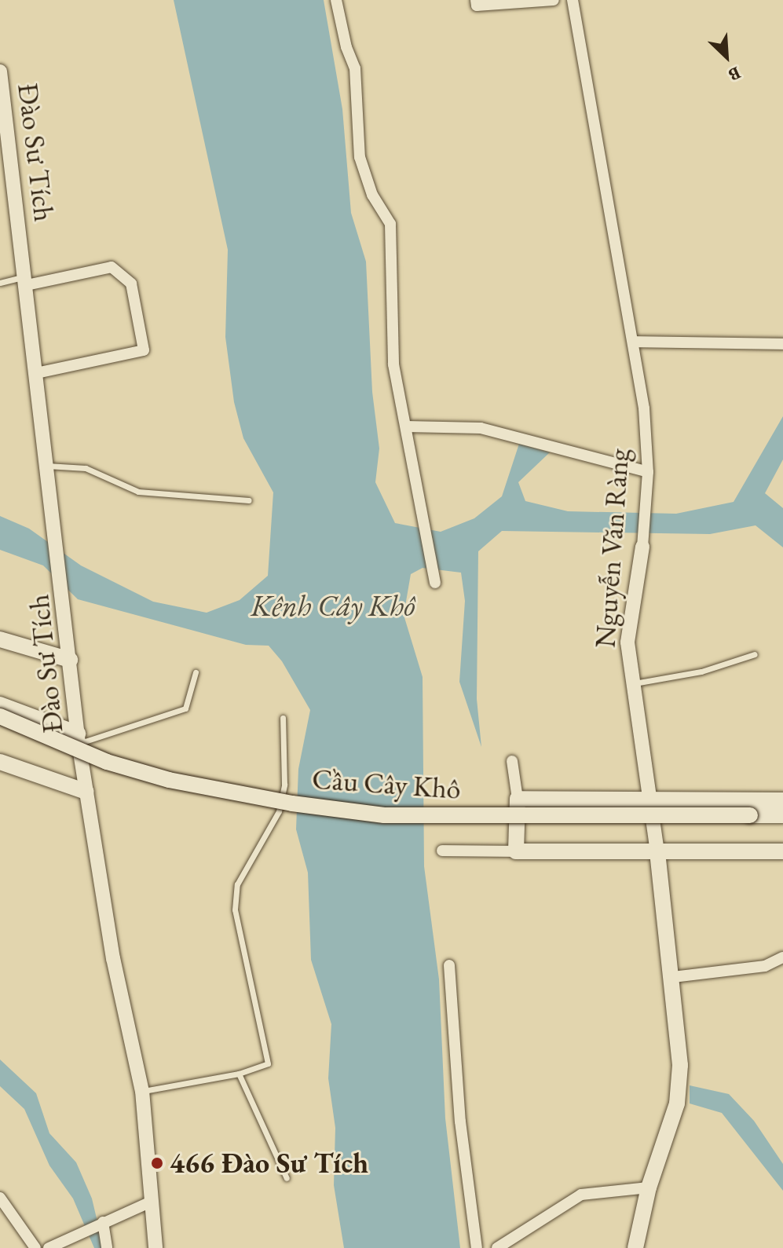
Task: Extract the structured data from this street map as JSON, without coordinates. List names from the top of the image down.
{
  "streets": {
    "main road": ["Nguyễn Văn Ràng", "Cầu Cây Khô"],
    "street": ["Đào Sư Tích"]
  },
  "water": ["Kênh Cây Khô"],
  "places": ["466 Đào Sư Tích"],
  "north": "bottom right"
}
